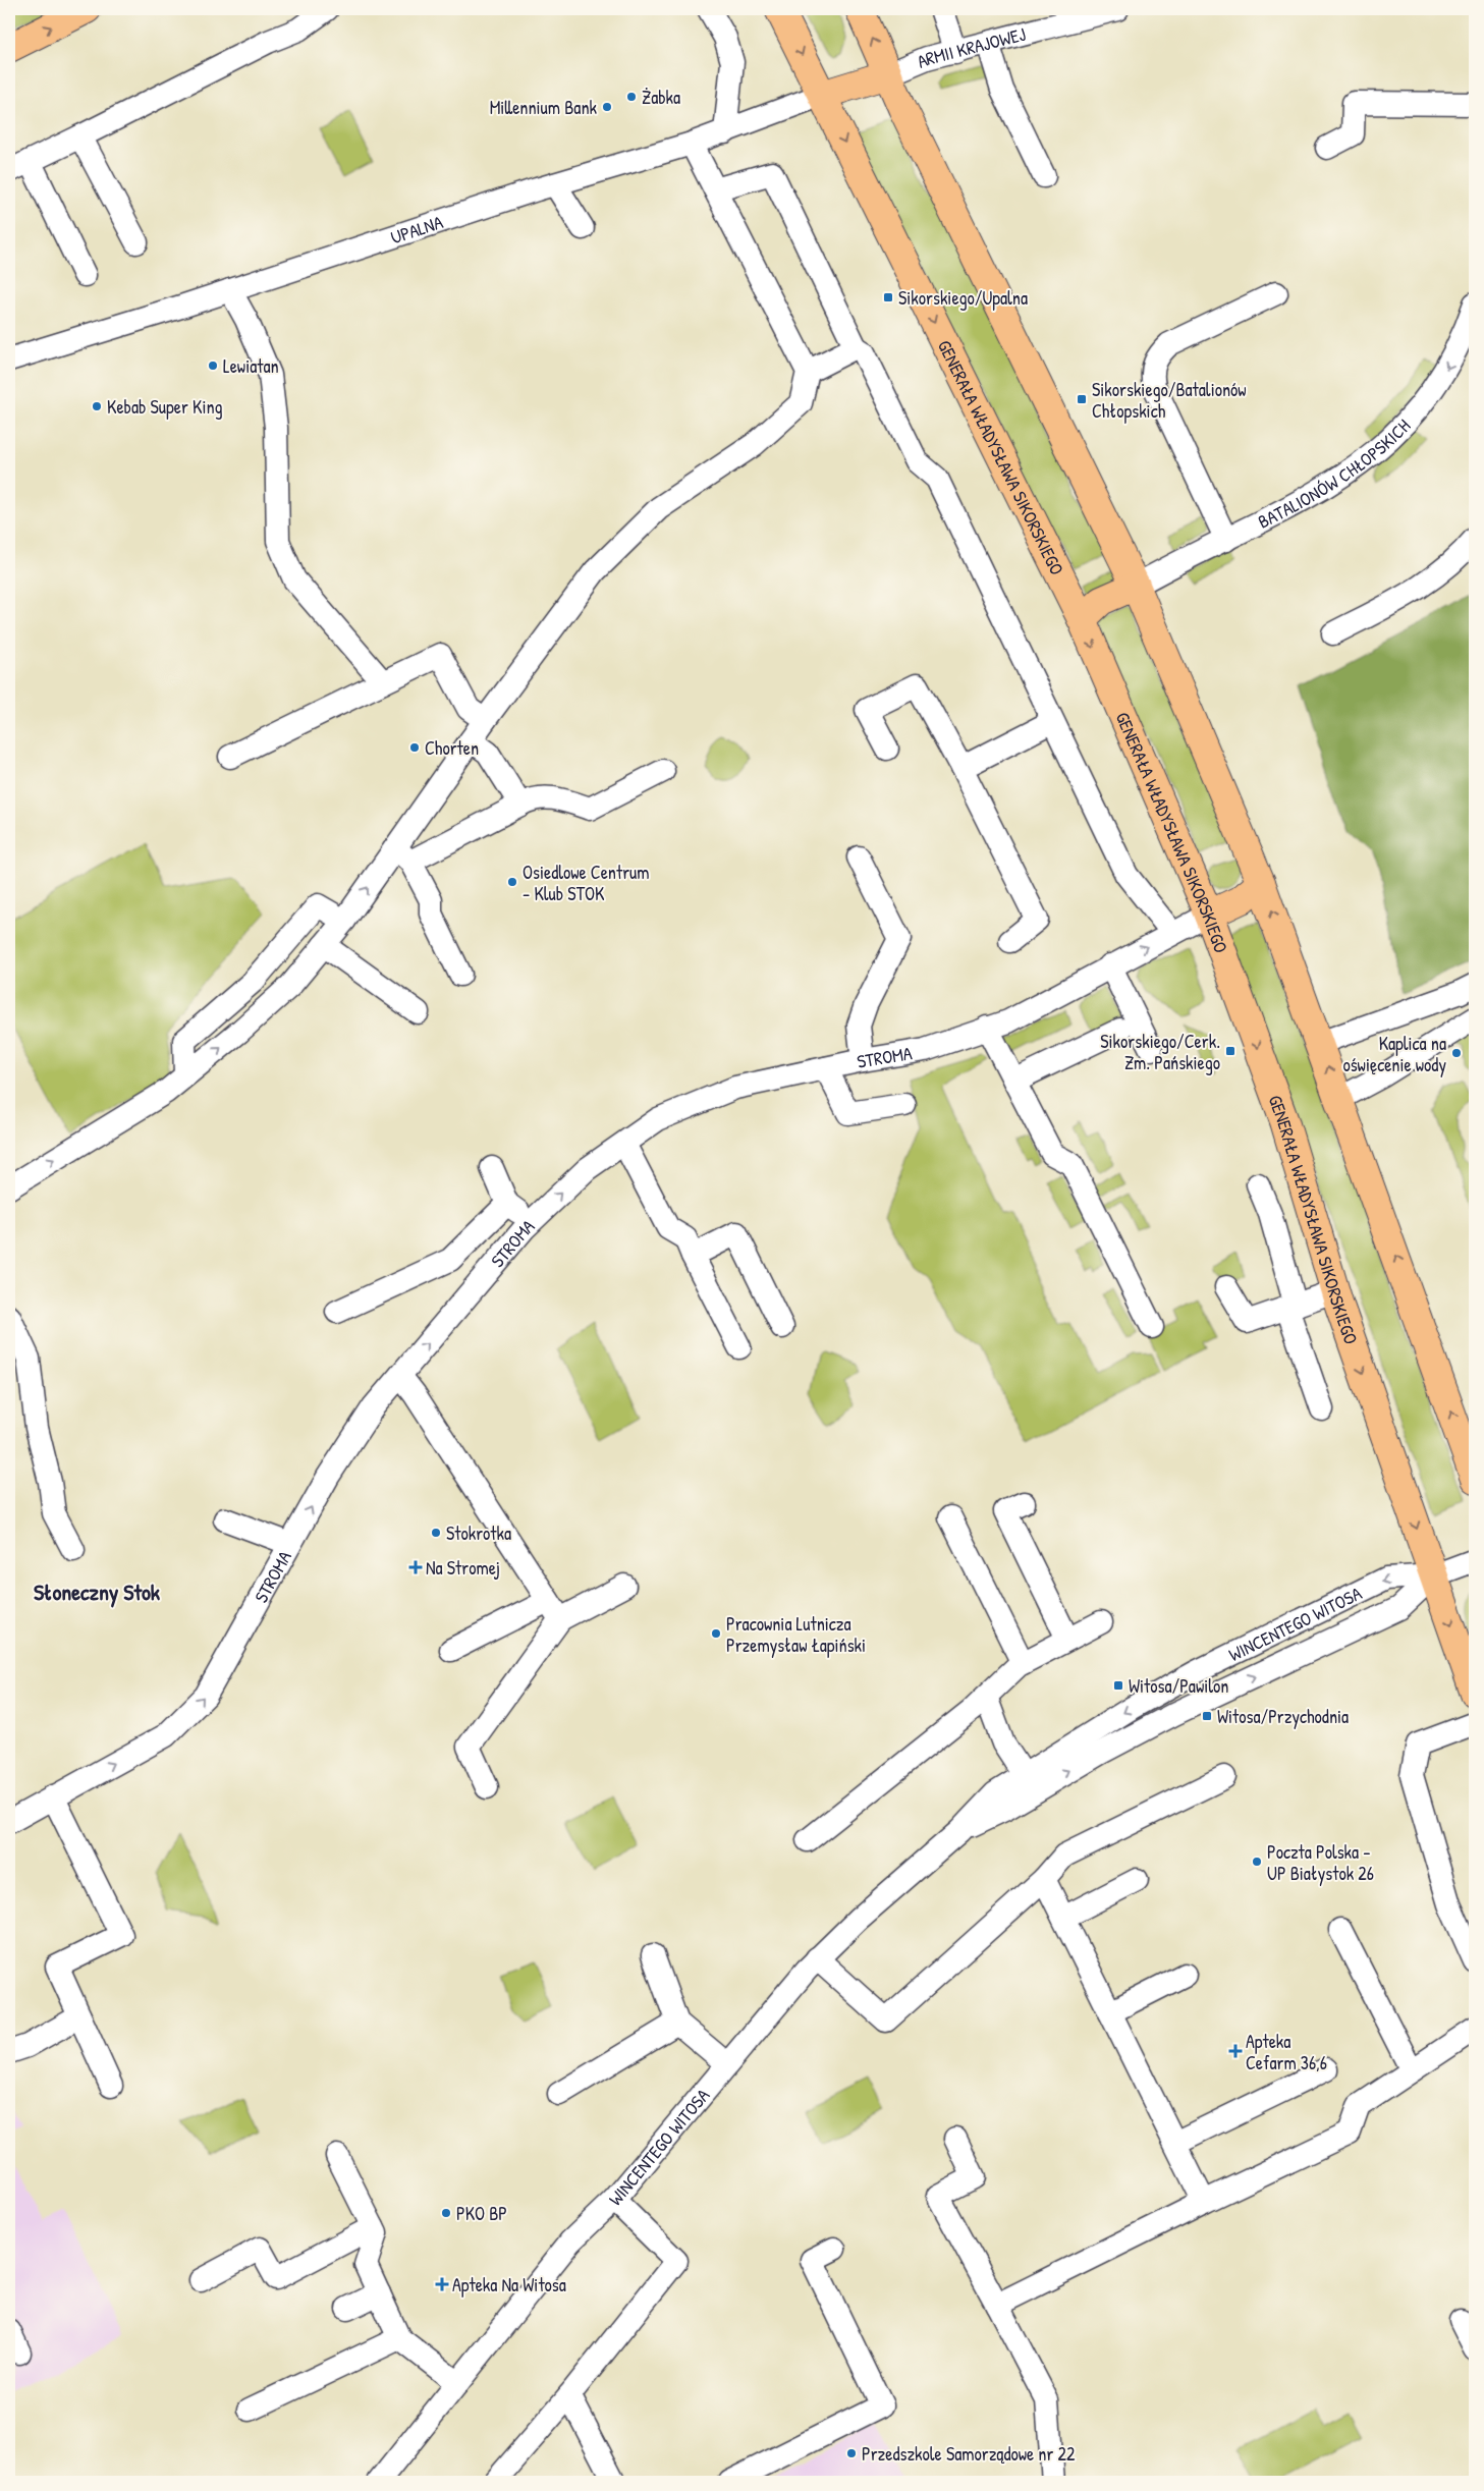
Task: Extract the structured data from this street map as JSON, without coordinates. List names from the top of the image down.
{
  "streets": {
    "main road": ["GENERAŁA WŁADYSŁAWA SIKORSKIEGO"],
    "street": [
      "ARMII KRAJOWEJ",
      "UPALNA",
      "BATALIONÓW CHŁOPSKICH",
      "STROMA",
      "WINCENTEGO WITOSA"
    ]
  },
  "crossings": [
    ["UPALNA", "GENERAŁA WŁADYSŁAWA SIKORSKIEGO"],
    ["GENERAŁA WŁADYSŁAWA SIKORSKIEGO", "STROMA"],
    ["GENERAŁA WŁADYSŁAWA SIKORSKIEGO", "WINCENTEGO WITOSA"]
  ],
  "one_way": ["STROMA"],
  "districts": ["Słoneczny Stok"],
  "places": {
    "other": [
      "Żabka",
      "Millennium Bank",
      "Lewiatan",
      "Kebab Super King",
      "Chorten",
      "Osiedlowe Centrum - Klub STOK",
      "Kaplica na oświęcenie wody",
      "Stokrotka",
      "Pracownia Lutnicza Przemysław Łapiński",
      "Poczta Polska - UP Białystok 26",
      "PKO BP",
      "Przedszkole Samorządowe nr 22"
    ],
    "transit": [
      "Sikorskiego/Upalna",
      "Sikorskiego/Batalionów Chłopskich",
      "Sikorskiego/Cerk. Zm. Pańskiego",
      "Witosa/Pawilon",
      "Witosa/Przychodnia"
    ],
    "health": ["Na Stromej", "Apteka Cefarm 36,6", "Apteka Na Witosa"]
  }
}
